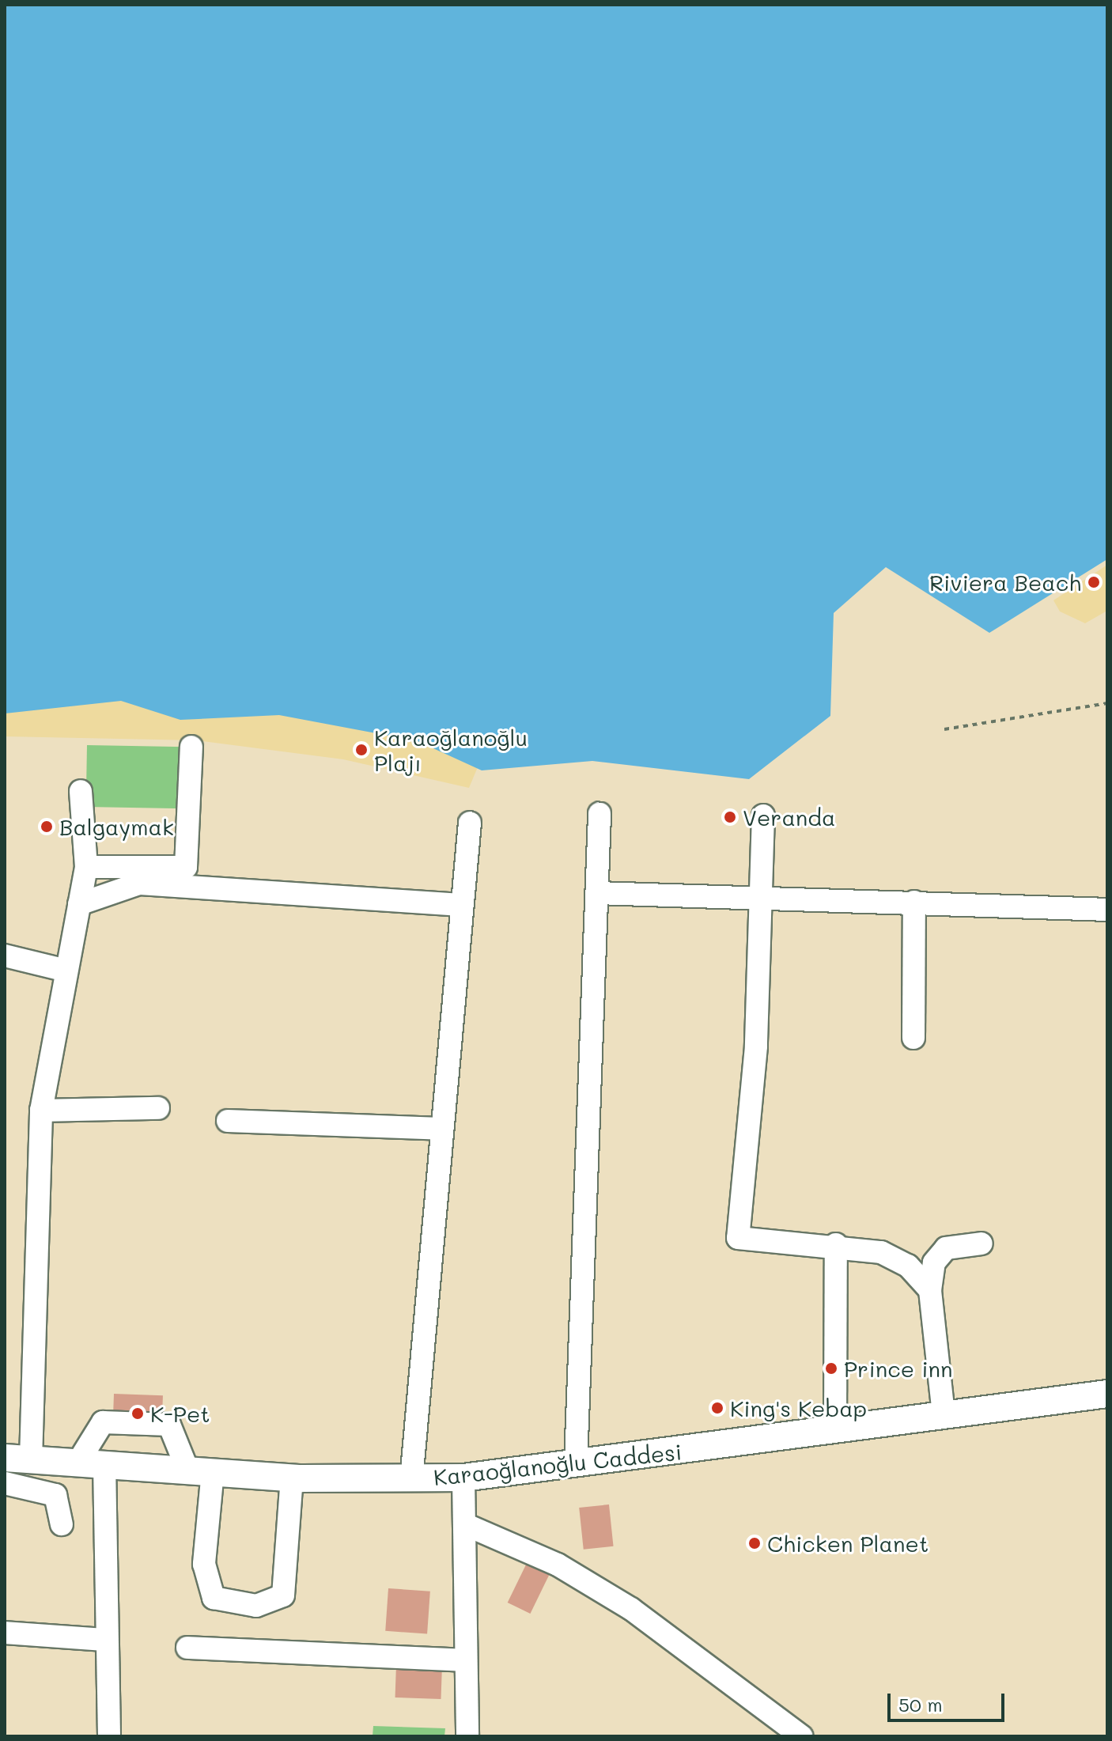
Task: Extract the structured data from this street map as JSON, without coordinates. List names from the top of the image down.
{
  "streets": {
    "main road": ["Karaoğlanoğlu Caddesi"]
  },
  "places": [
    "Riviera Beach",
    "Karaoğlanoğlu Plajı",
    "Veranda",
    "Balgaymak",
    "Prince inn",
    "King's Kebap",
    "K-Pet",
    "Chicken Planet"
  ],
  "scale_bar": "50 m"
}
